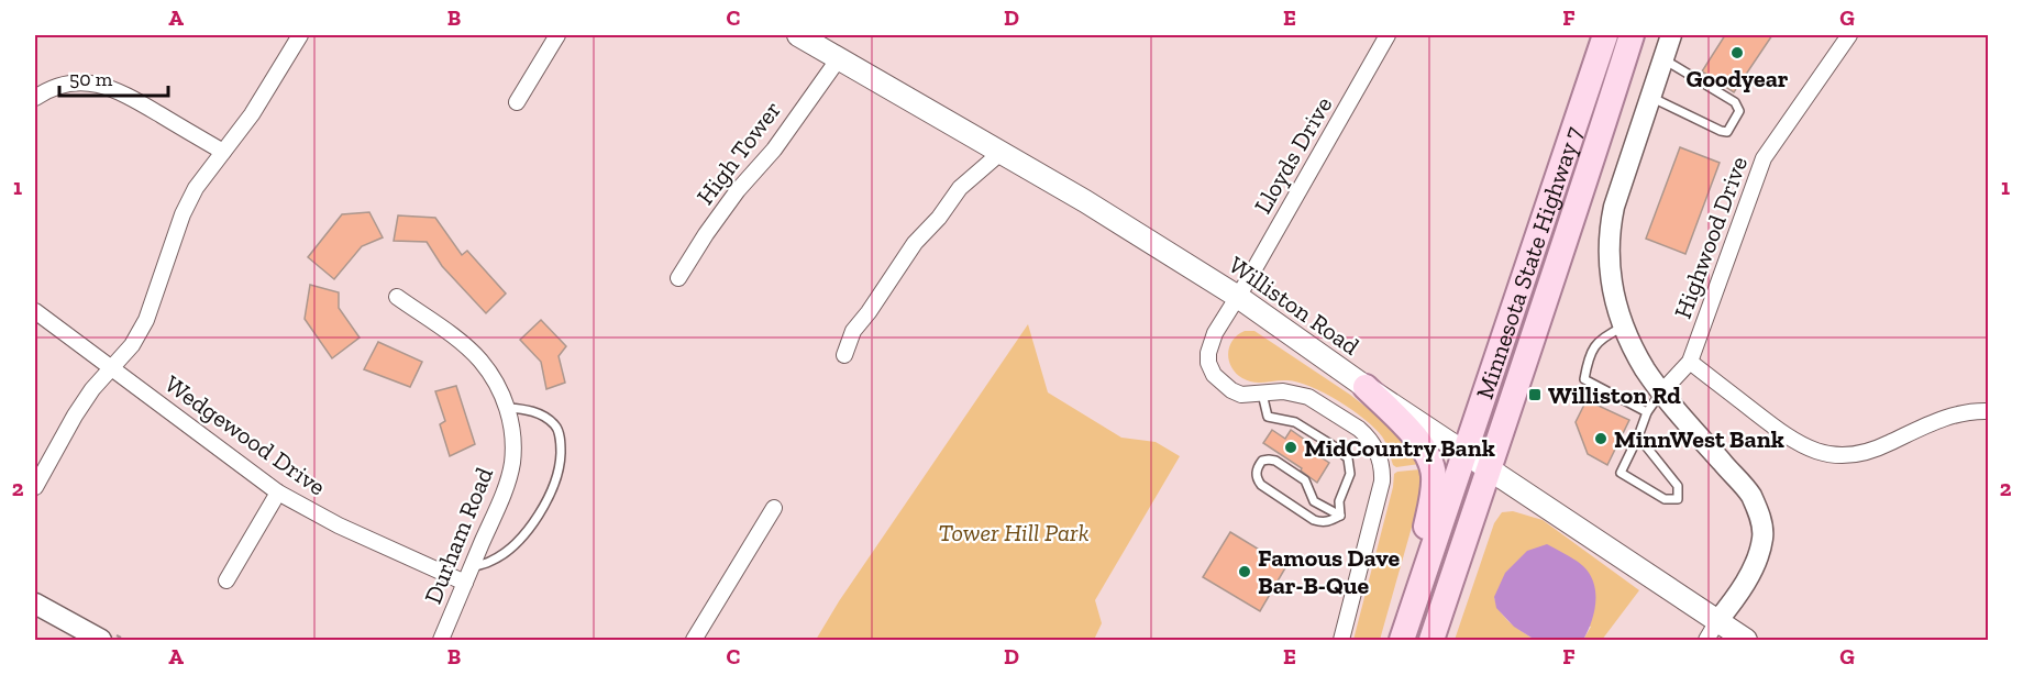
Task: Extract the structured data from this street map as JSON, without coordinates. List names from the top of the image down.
{
  "streets": {
    "main road": ["Minnesota State Highway 7", "Williston Road"],
    "street": [
      "High Tower",
      "Lloyds Drive",
      "Highwood Drive",
      "Wedgewood Drive",
      "Durham Road"
    ]
  },
  "crossings": [
    ["High Tower", "Williston Road"],
    ["Lloyds Drive", "Williston Road"],
    ["Minnesota State Highway 7", "Williston Road"],
    ["Wedgewood Drive", "Durham Road"]
  ],
  "parks": ["Tower Hill Park"],
  "places": {
    "other": [
      "Goodyear",
      "MinnWest Bank",
      "MidCountry Bank",
      "Famous Dave Bar-B-Que"
    ],
    "transit": ["Williston Rd"]
  },
  "scale_bar": "50 m",
  "grid": {
    "columns": [
      "A",
      "B",
      "C",
      "D",
      "E",
      "F",
      "G"
    ],
    "rows": ["1", "2"]
  }
}
